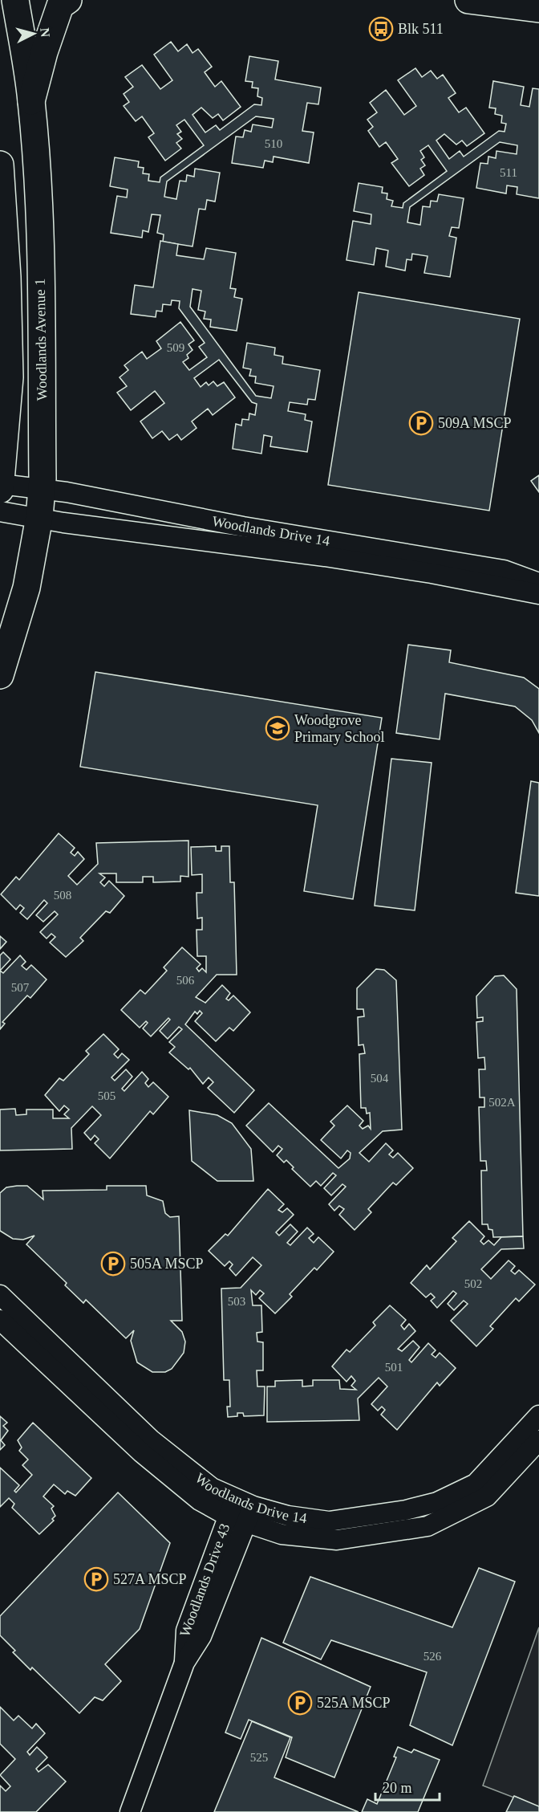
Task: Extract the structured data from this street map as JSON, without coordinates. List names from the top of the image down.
{
  "streets": {
    "street": ["Woodlands Avenue 1", "Woodlands Drive 14", "Woodlands Drive 43"]
  },
  "crossings": [
    ["Woodlands Avenue 1", "Woodlands Drive 14"],
    ["Woodlands Drive 14", "Woodlands Drive 43"]
  ],
  "places": {
    "bus stop": ["Blk 511"],
    "parking": [
      "509A MSCP",
      "505A MSCP",
      "527A MSCP",
      "525A MSCP"
    ],
    "school or university": ["Woodgrove Primary School"]
  },
  "house_numbers": [
    "510",
    "511",
    "509",
    "508",
    "506",
    "507",
    "504",
    "505",
    "502A",
    "502",
    "503",
    "501",
    "526",
    "525"
  ],
  "scale_bar": "20 m",
  "north": "right"
}
